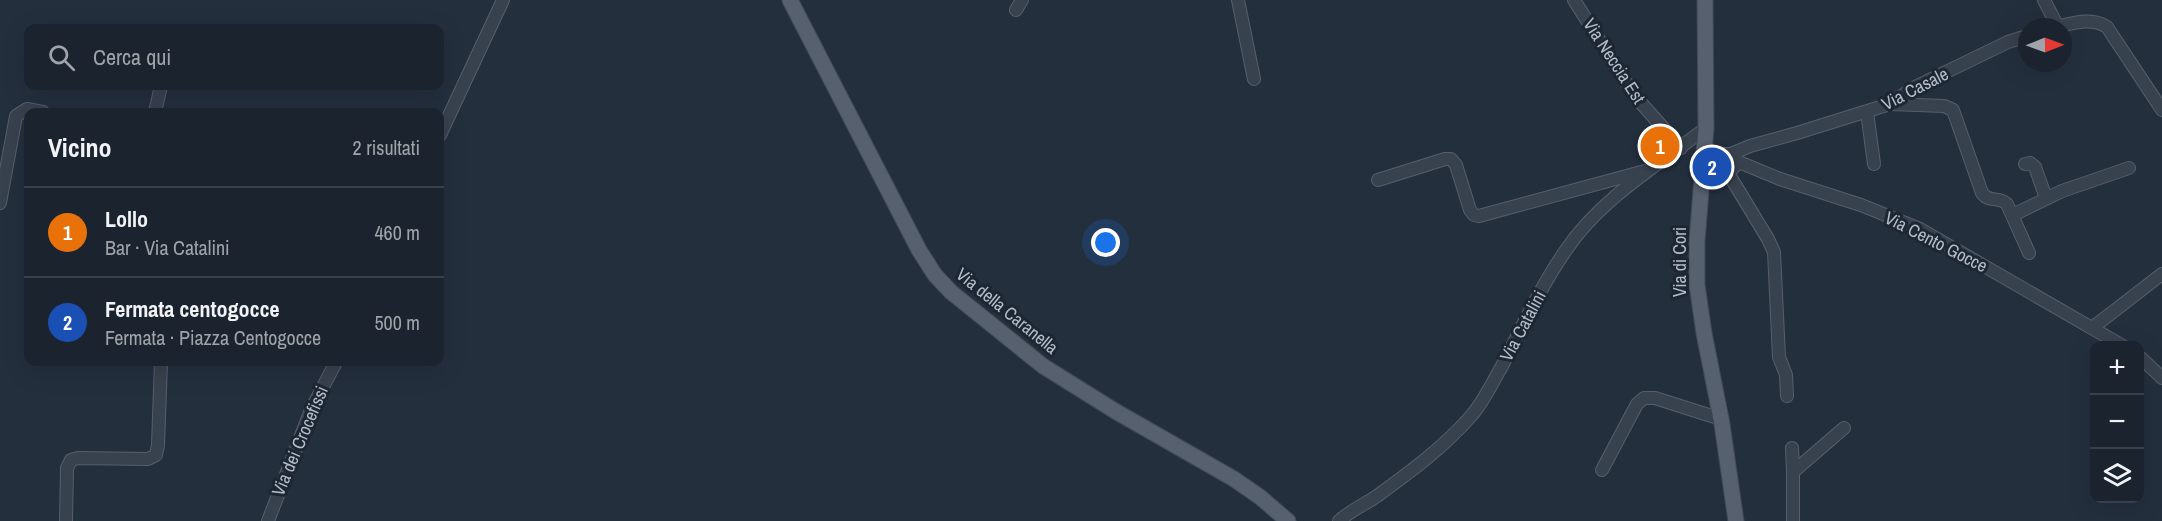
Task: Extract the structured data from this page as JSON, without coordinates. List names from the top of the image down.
{
  "streets": {
    "main road": ["Via di Cori", "Via della Caranella"],
    "street": [
      "Via Neccia Est",
      "Via Casale",
      "Via Cento Gocce",
      "Via Catalini",
      "Via dei Crocefissi"
    ]
  },
  "crossings": [
    ["Via Neccia Est", "Via Catalini"],
    ["Via Casale", "Via Cento Gocce"],
    ["Via di Cori", "Via Catalini"]
  ],
  "north": "right",
  "page": {
    "search": "Cerca qui",
    "heading": ["Vicino", "2 risultati"],
    "pins": ["1", "2"],
    "list": [
      {
        "mark": "1",
        "name": "Lollo",
        "note": "Bar · Via Catalini",
        "value": "460 m"
      },
      {
        "mark": "2",
        "name": "Fermata centogocce",
        "note": "Fermata · Piazza Centogocce",
        "value": "500 m"
      }
    ],
    "map_buttons": ["+", "−"]
  }
}
